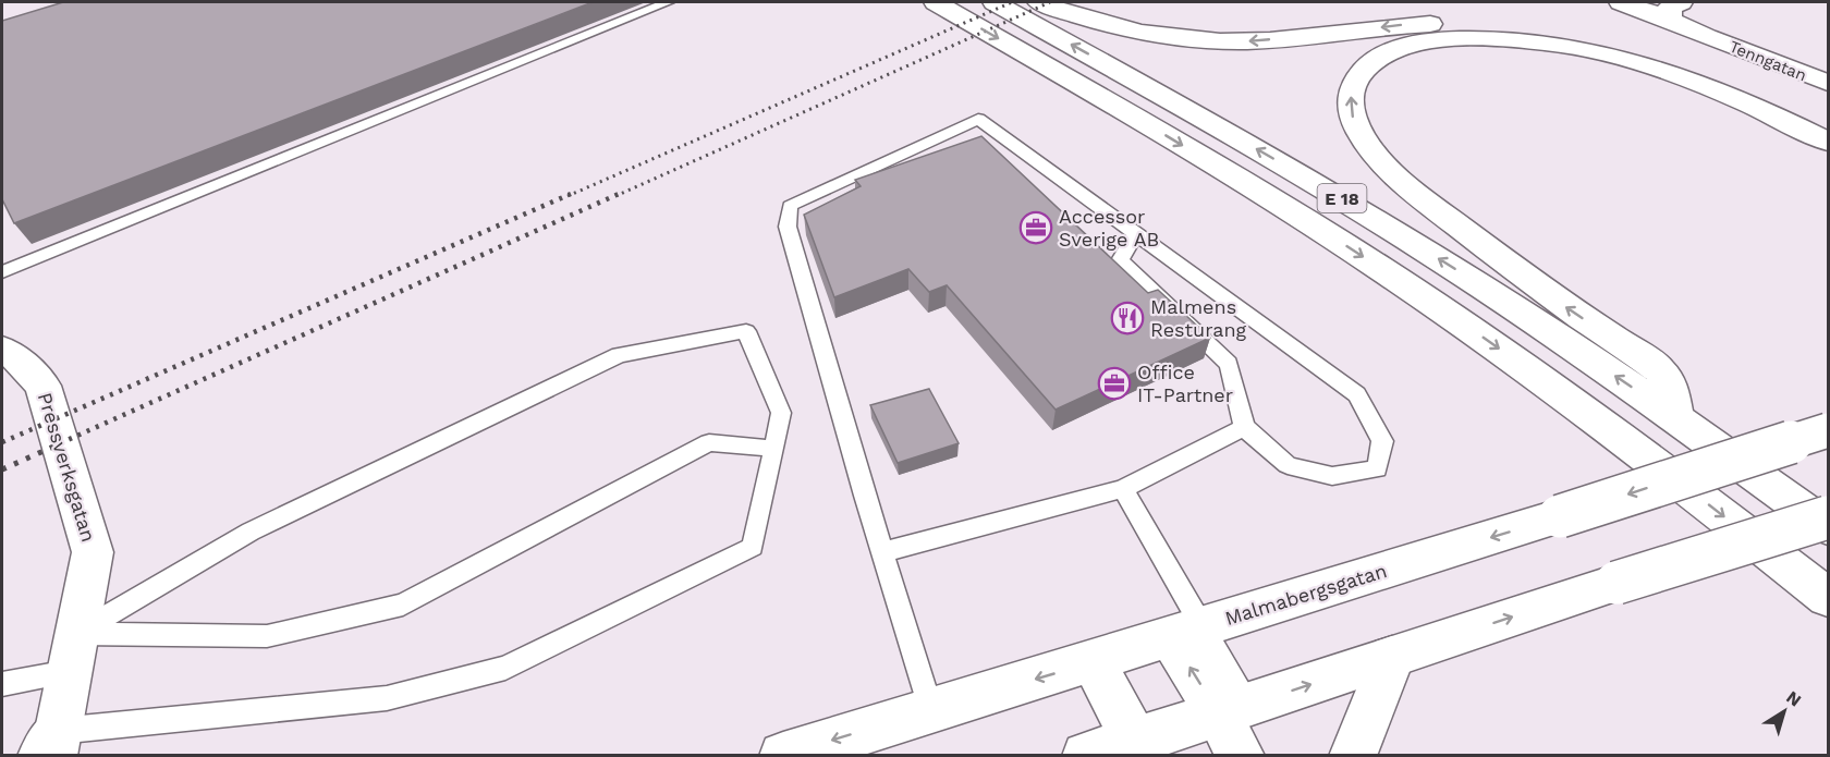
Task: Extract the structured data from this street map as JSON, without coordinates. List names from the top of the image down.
{
  "streets": {
    "main road": [
      "Tenngatan",
      "E 18",
      "Pressverksgatan",
      "Malmabergsgatan"
    ]
  },
  "places": {
    "office": ["Accessor Sverige AB", "Office IT-Partner"],
    "restaurant": ["Malmens Resturang"]
  },
  "north": "top right"
}
